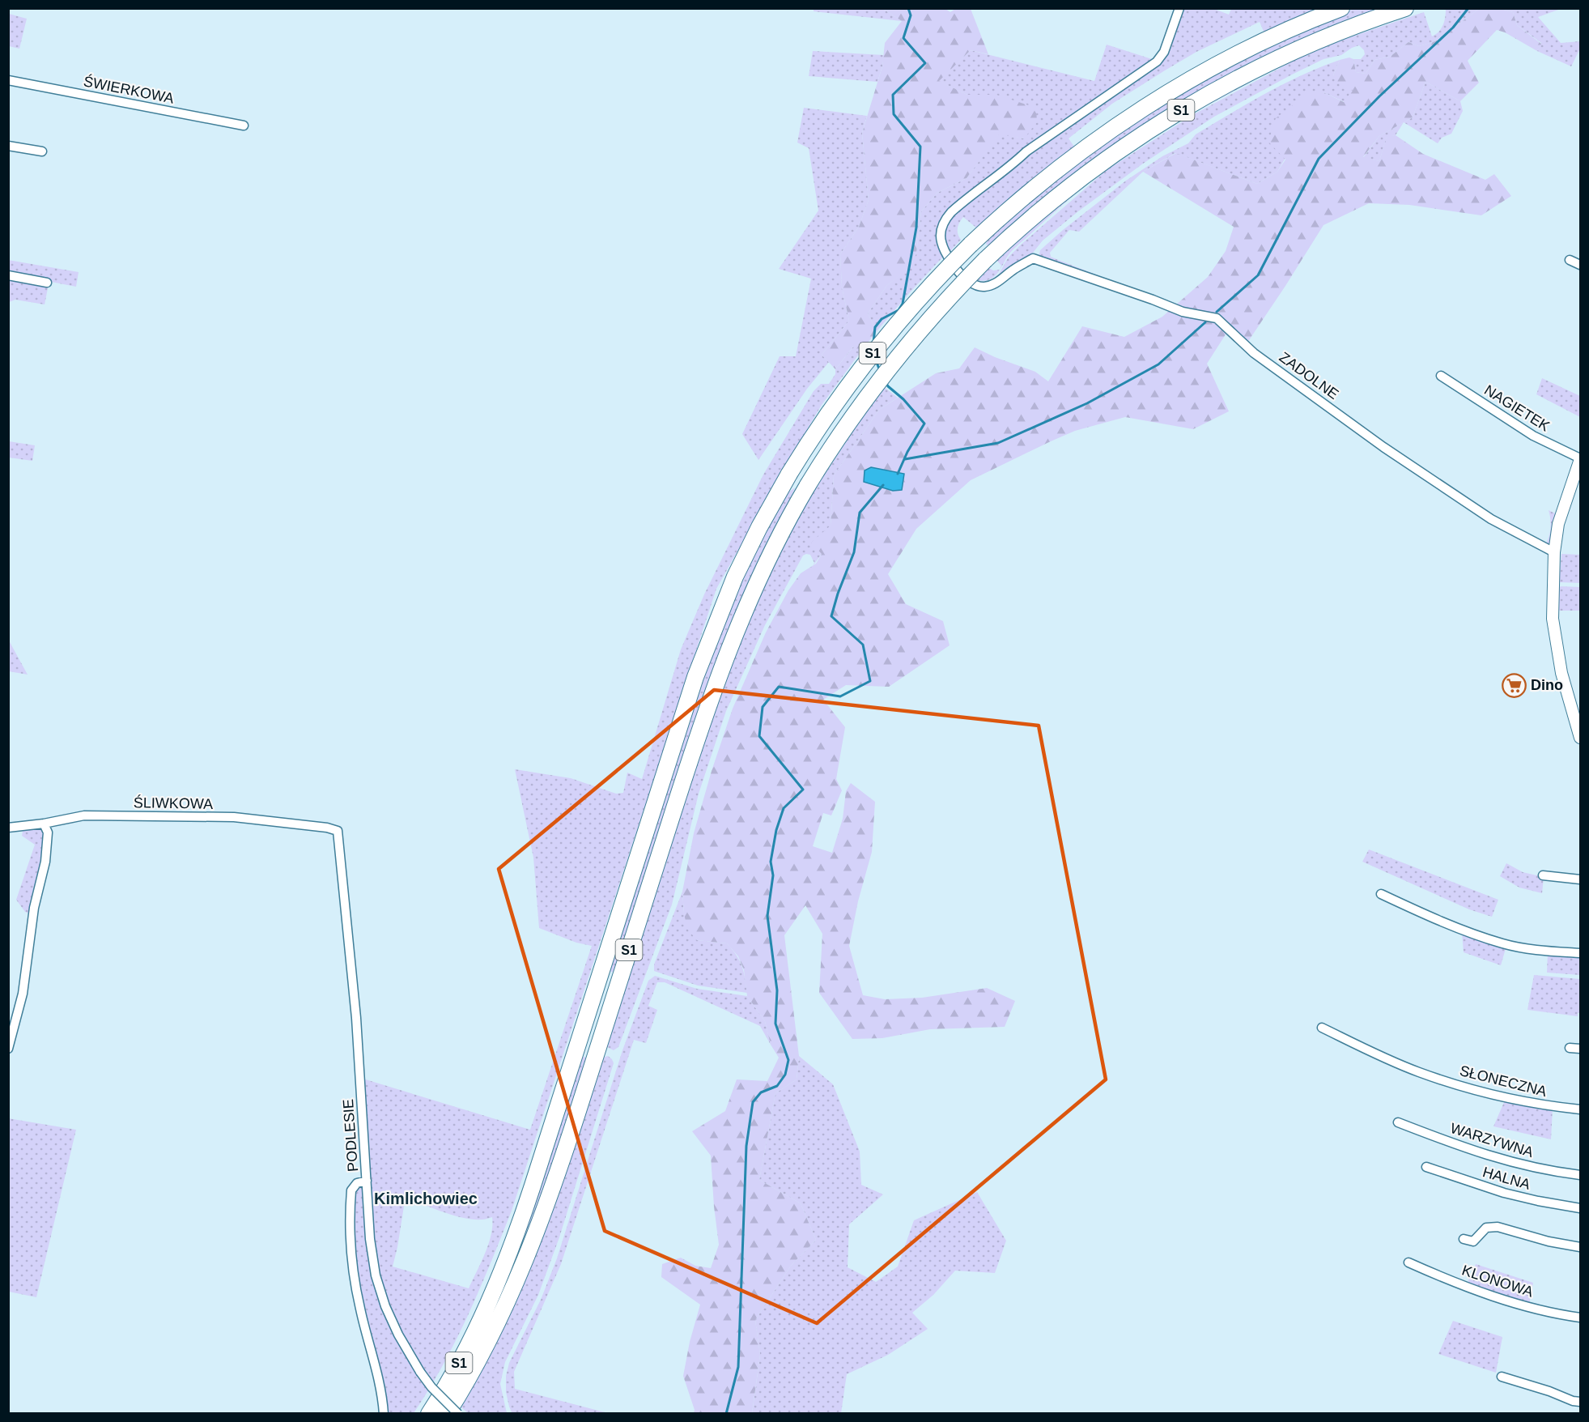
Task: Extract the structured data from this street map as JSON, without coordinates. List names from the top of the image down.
{
  "streets": {
    "highway": ["S1"],
    "street": [
      "ŚWIERKOWA",
      "ZADOLNE",
      "NAGIETEK",
      "ŚLIWKOWA",
      "SŁONECZNA",
      "PODLESIE",
      "WARZYWNA",
      "HALNA",
      "KLONOWA"
    ]
  },
  "crossings": [
    ["ŚLIWKOWA", "PODLESIE"]
  ],
  "districts": ["Kimlichowiec"],
  "places": {
    "supermarket": ["Dino"]
  }
}
